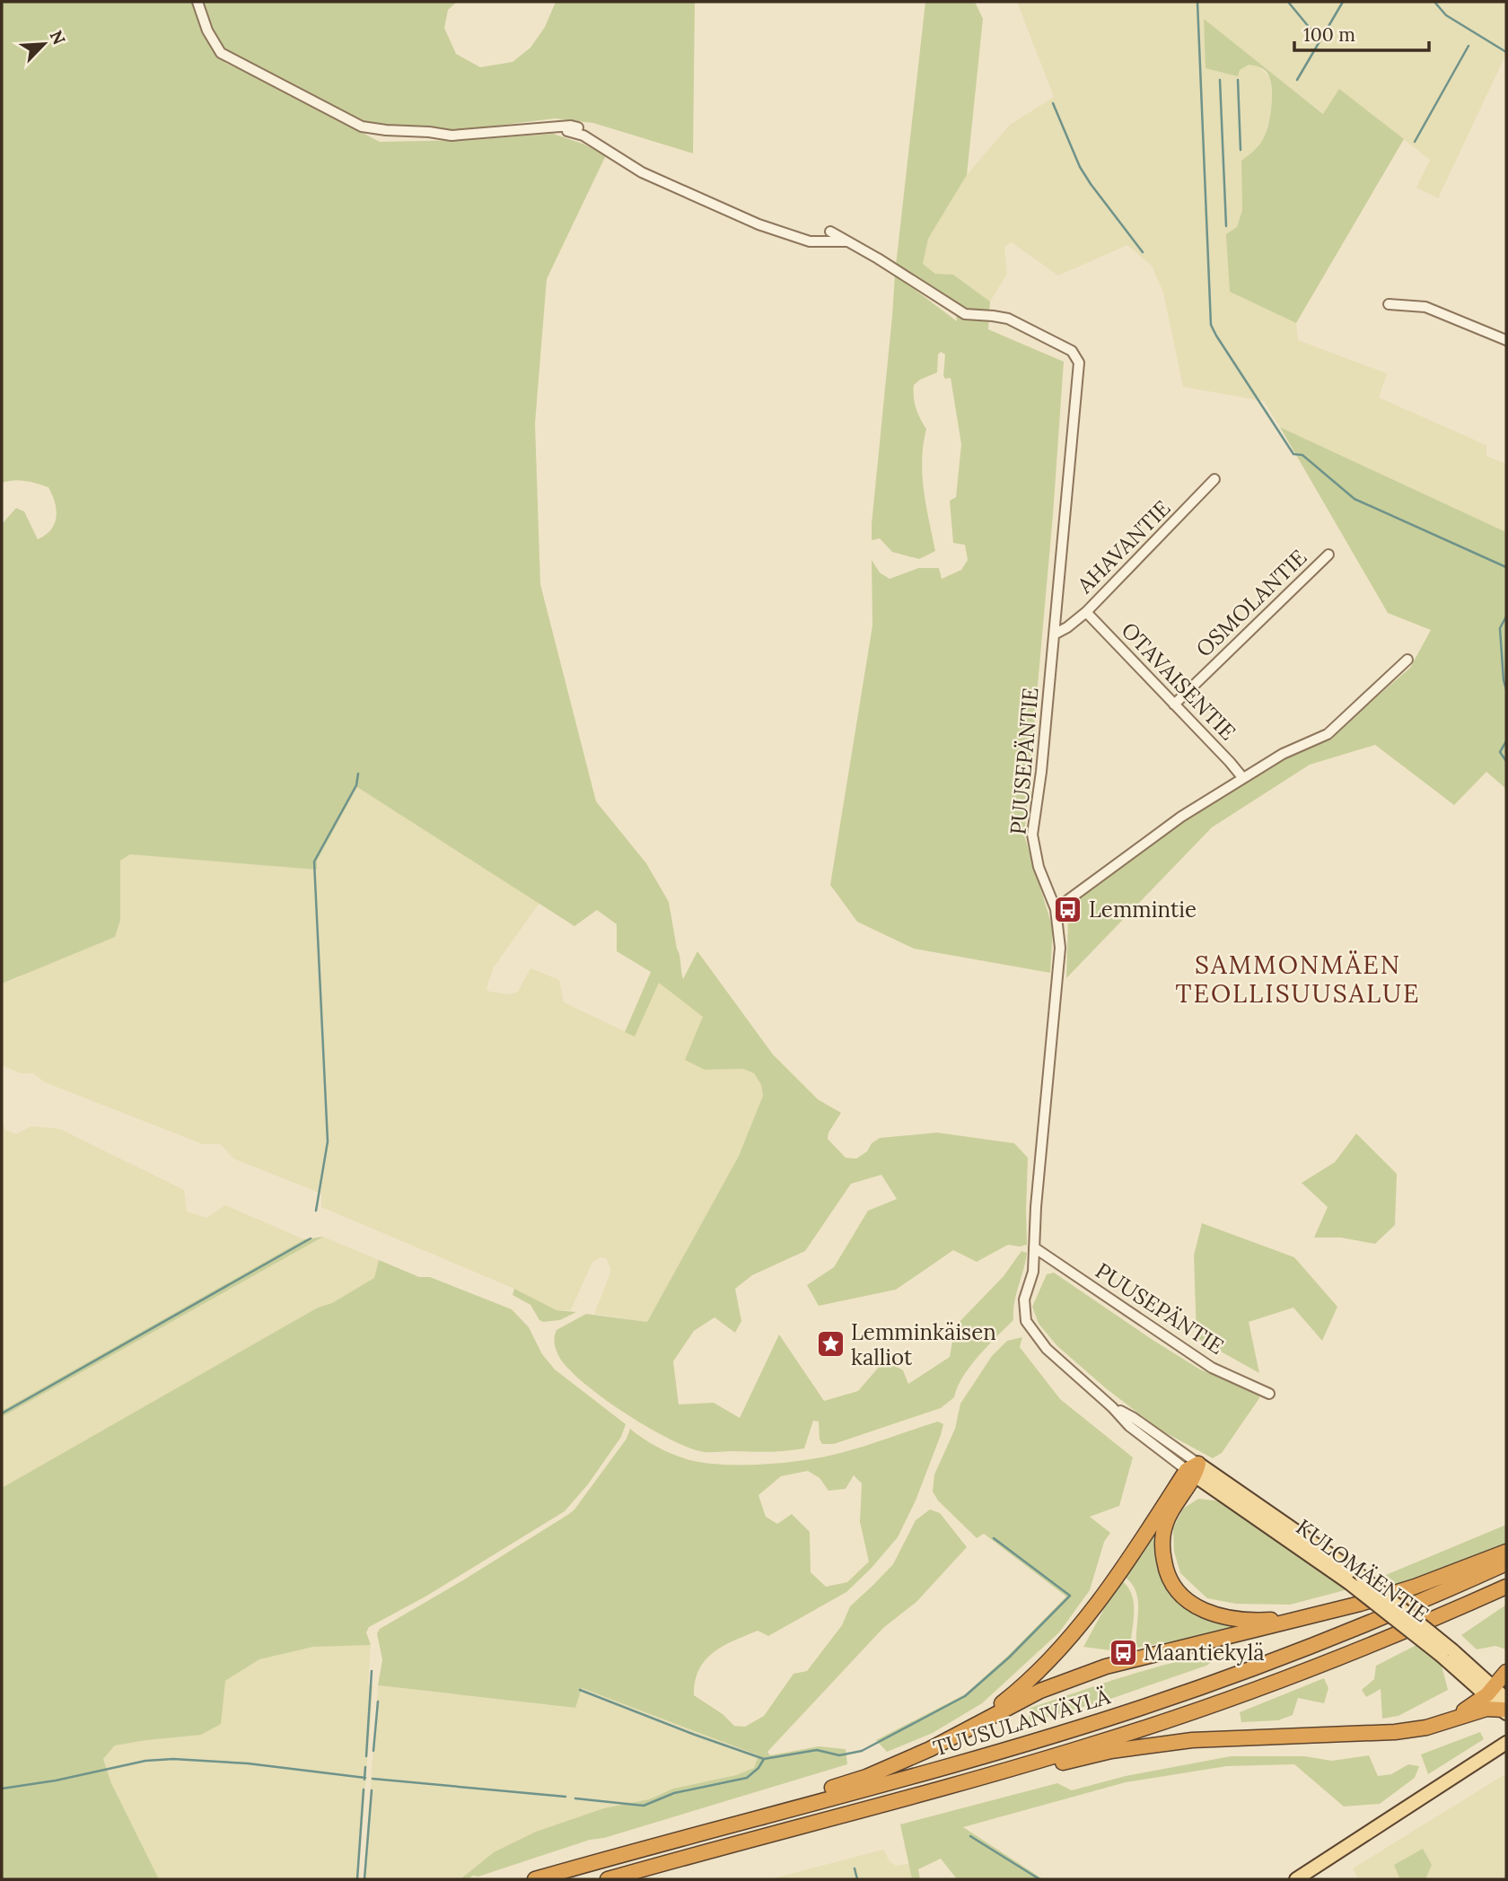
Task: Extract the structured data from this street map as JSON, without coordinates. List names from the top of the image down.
{
  "streets": {
    "highway": ["TUUSULANVÄYLÄ"],
    "main road": ["KULOMÄENTIE"],
    "street": [
      "AHAVANTIE",
      "OSMOLANTIE",
      "OTAVAISENTIE",
      "PUUSEPÄNTIE"
    ]
  },
  "crossings": [
    ["AHAVANTIE", "OTAVAISENTIE"],
    ["AHAVANTIE", "PUUSEPÄNTIE"],
    ["OSMOLANTIE", "OTAVAISENTIE"],
    ["PUUSEPÄNTIE", "KULOMÄENTIE"]
  ],
  "districts": ["SAMMONMÄEN TEOLLISUUSALUE"],
  "places": {
    "bus stop": ["Lemmintie", "Maantiekylä"],
    "place": ["Lemminkäisen kalliot"]
  },
  "scale_bar": "100 m",
  "north": "top right"
}
